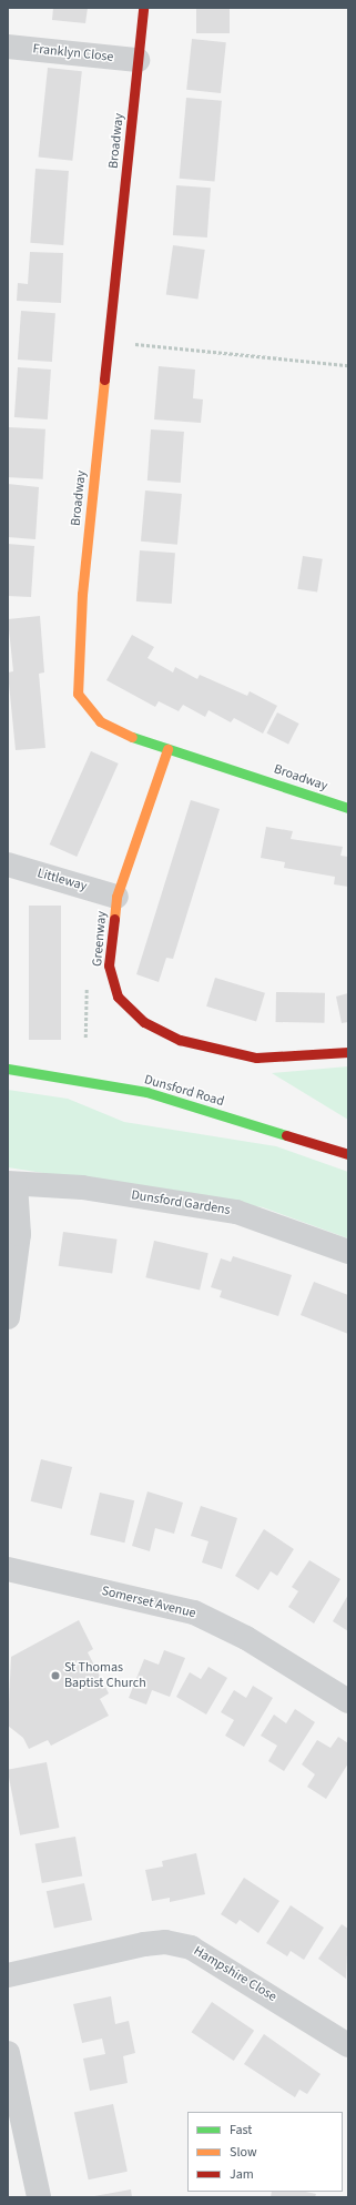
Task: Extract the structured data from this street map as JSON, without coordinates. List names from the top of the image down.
{
  "streets": {
    "street": [
      "Franklyn Close",
      "Broadway",
      "Littleway",
      "Greenway",
      "Dunsford Road",
      "Dunsford Gardens",
      "Somerset Avenue",
      "Hampshire Close"
    ]
  },
  "crossings": [
    ["Franklyn Close", "Broadway"],
    ["Broadway", "Greenway"],
    ["Littleway", "Greenway"]
  ],
  "places": ["St Thomas Baptist Church"],
  "legend": ["Fast", "Slow", "Jam"]
}
